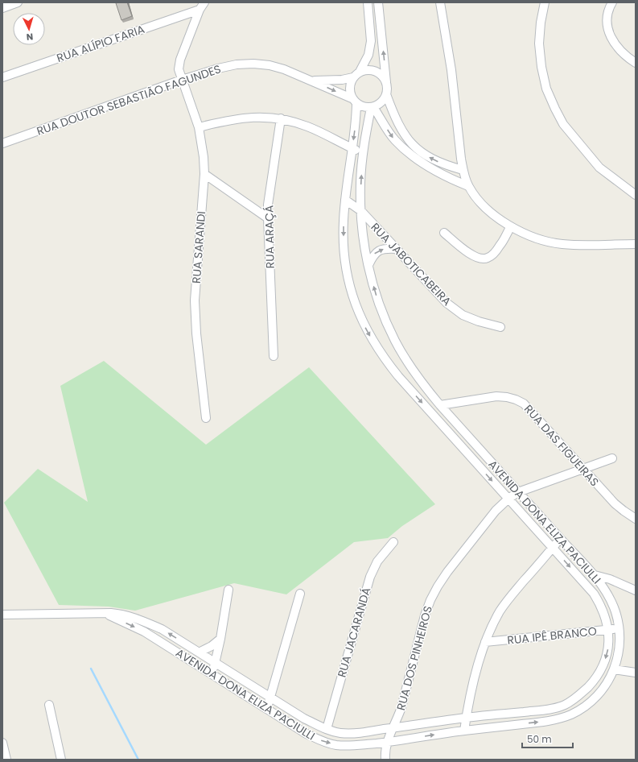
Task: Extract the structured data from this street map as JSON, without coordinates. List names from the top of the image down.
{
  "streets": {
    "street": [
      "RUA ALÍPIO FARIA",
      "RUA DOUTOR SEBASTIÃO FAGUNDES",
      "RUA ARAÇÁ",
      "RUA SARANDI",
      "RUA JABOTICABEIRA",
      "RUA DAS FIGUEIRAS",
      "AVENIDA DONA ELIZA PACIULLI",
      "RUA JACARANDÁ",
      "RUA IPÊ BRANCO",
      "RUA DOS PINHEIROS"
    ]
  },
  "crossings": [
    ["RUA ALÍPIO FARIA", "RUA SARANDI"],
    ["RUA DOUTOR SEBASTIÃO FAGUNDES", "RUA SARANDI"],
    ["RUA DOUTOR SEBASTIÃO FAGUNDES", "AVENIDA DONA ELIZA PACIULLI"],
    ["RUA JABOTICABEIRA", "AVENIDA DONA ELIZA PACIULLI"],
    ["RUA DAS FIGUEIRAS", "AVENIDA DONA ELIZA PACIULLI"],
    ["RUA DAS FIGUEIRAS", "RUA DOS PINHEIROS"],
    ["AVENIDA DONA ELIZA PACIULLI", "RUA JACARANDÁ"],
    ["AVENIDA DONA ELIZA PACIULLI", "RUA IPÊ BRANCO"],
    ["AVENIDA DONA ELIZA PACIULLI", "RUA DOS PINHEIROS"]
  ],
  "scale_bar": "50 m",
  "north": "bottom"
}
